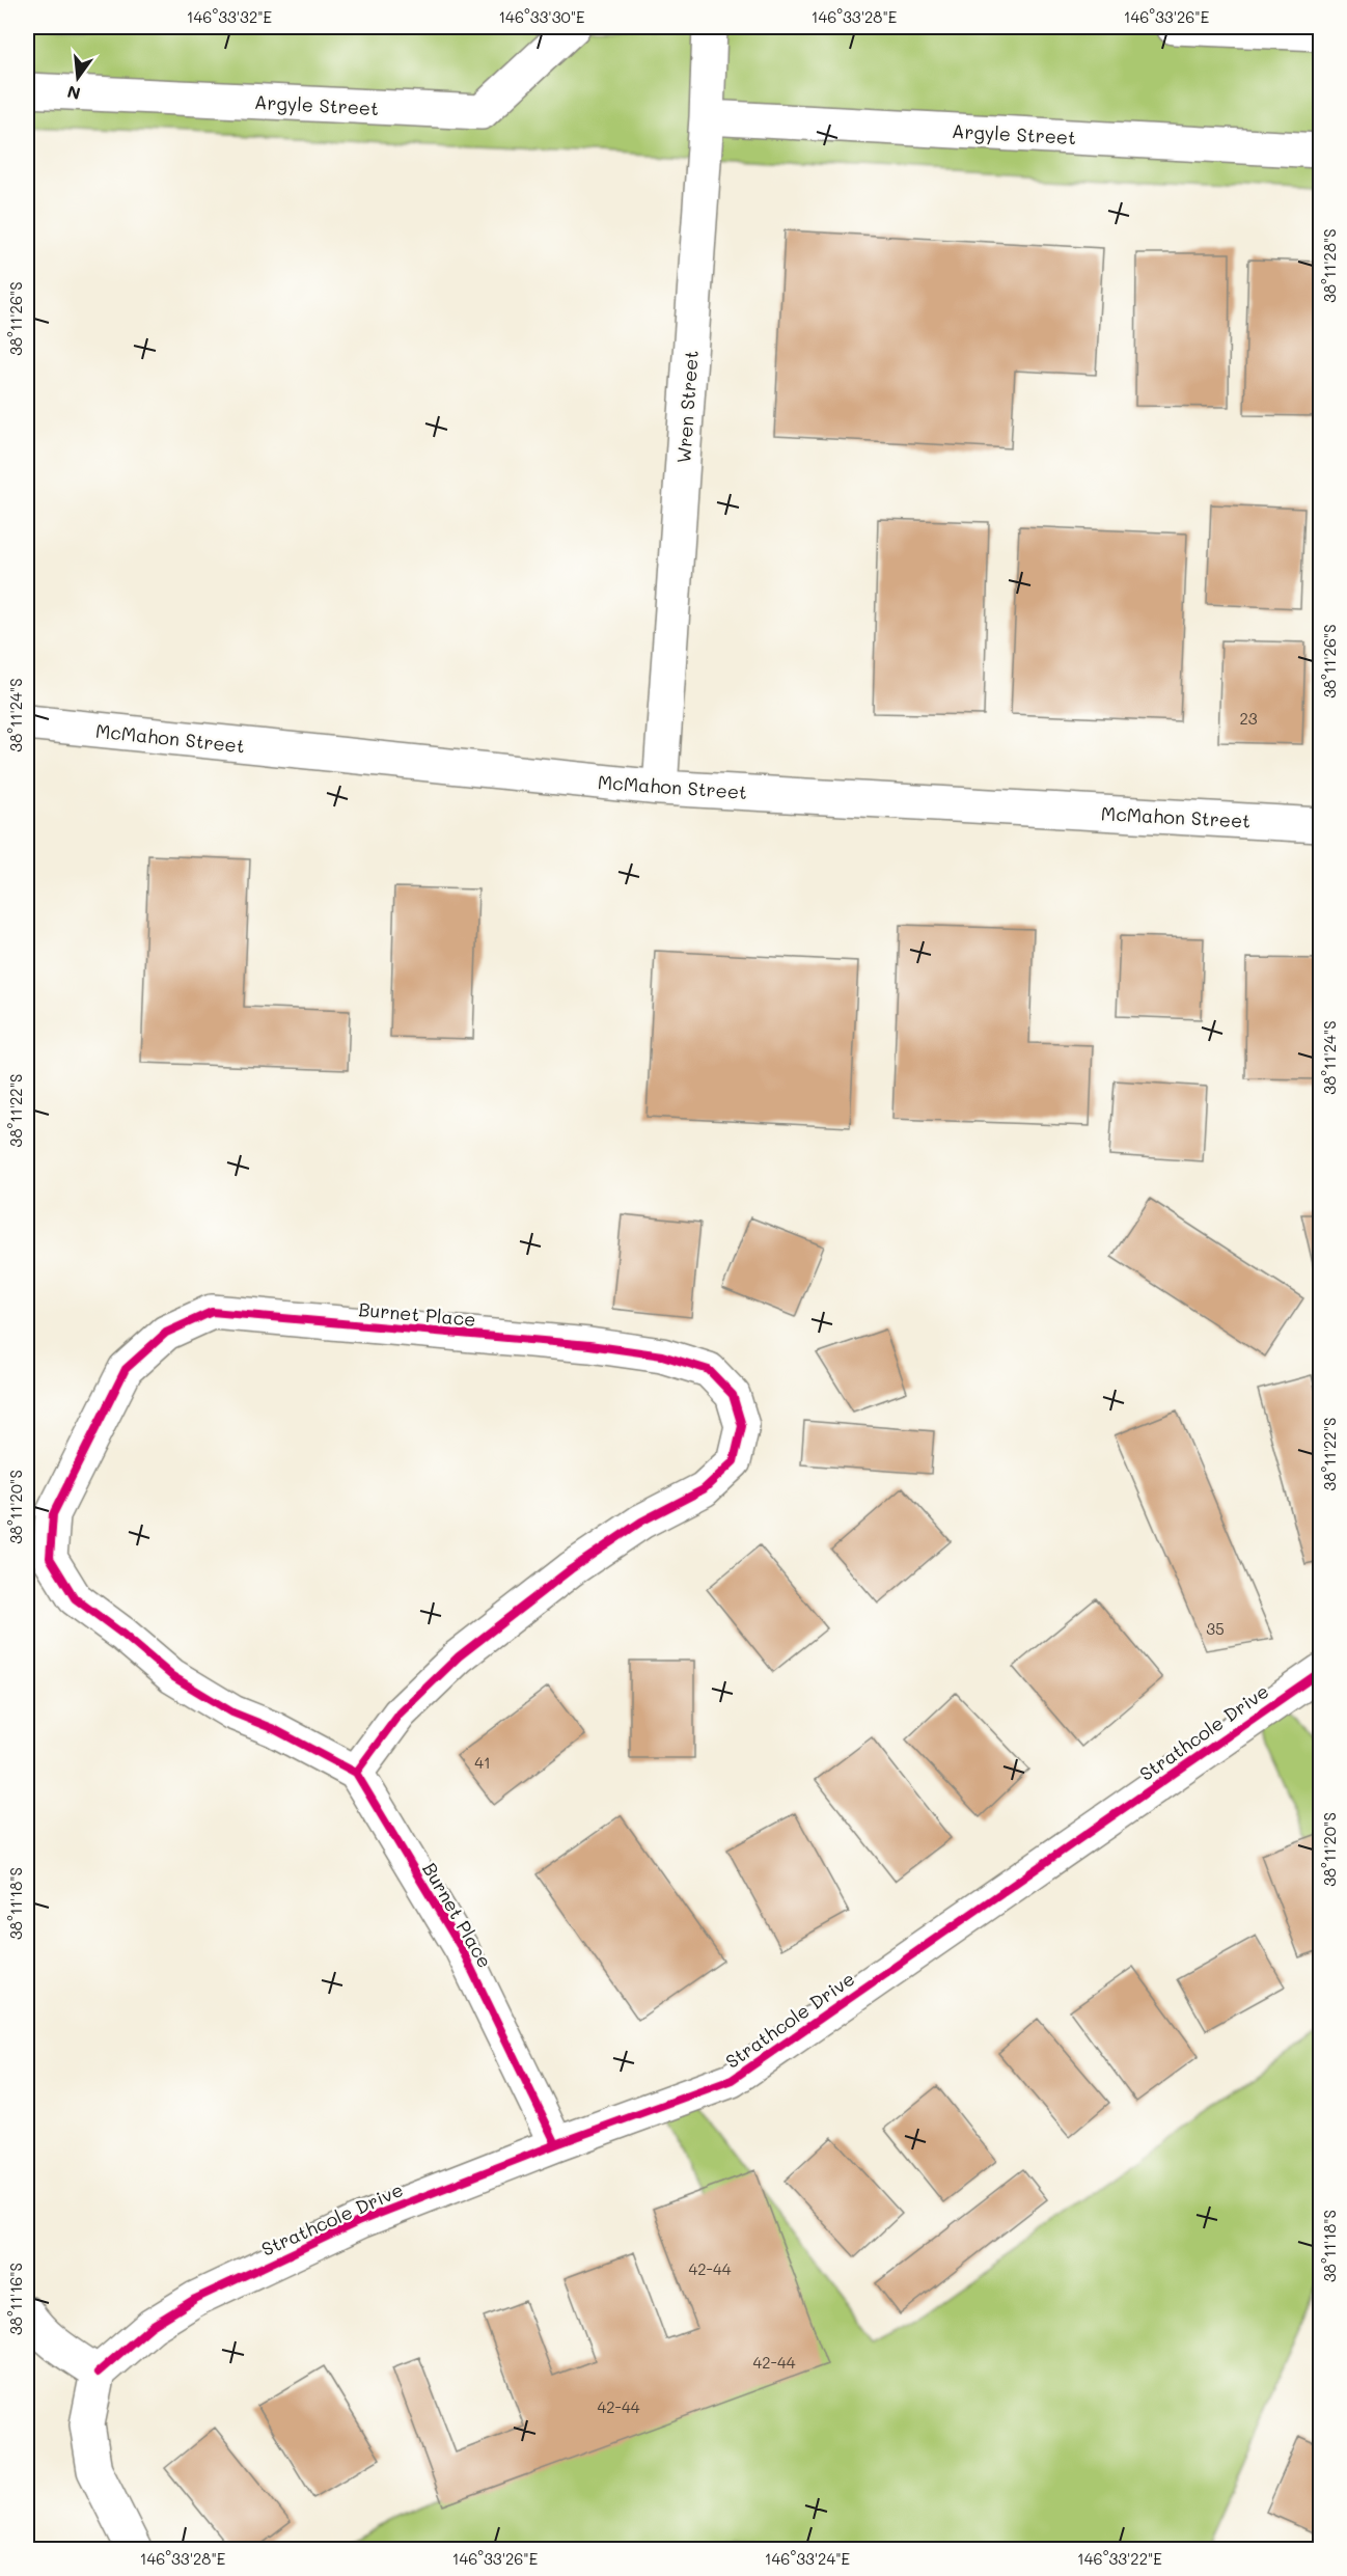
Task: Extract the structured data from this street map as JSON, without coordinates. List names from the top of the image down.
{
  "streets": {
    "main road": [
      "Argyle Street",
      "Wren Street",
      "McMahon Street",
      "Burnet Place",
      "Strathcole Drive"
    ]
  },
  "crossings": [
    ["Argyle Street", "Wren Street"],
    ["Wren Street", "McMahon Street"],
    ["Burnet Place", "Strathcole Drive"]
  ],
  "house_numbers": [
    "23",
    "35",
    "41",
    "42-44",
    "42-44",
    "42-44"
  ],
  "north": "bottom",
  "coordinates": [
    "146°33'32\"E",
    "146°33'30\"E",
    "146°33'28\"E",
    "146°33'26\"E",
    "38°11'28\"S",
    "38°11'26\"S",
    "38°11'24\"S",
    "38°11'22\"S",
    "38°11'20\"S",
    "38°11'18\"S",
    "38°11'16\"S",
    "146°33'24\"E",
    "146°33'22\"E"
  ]
}
